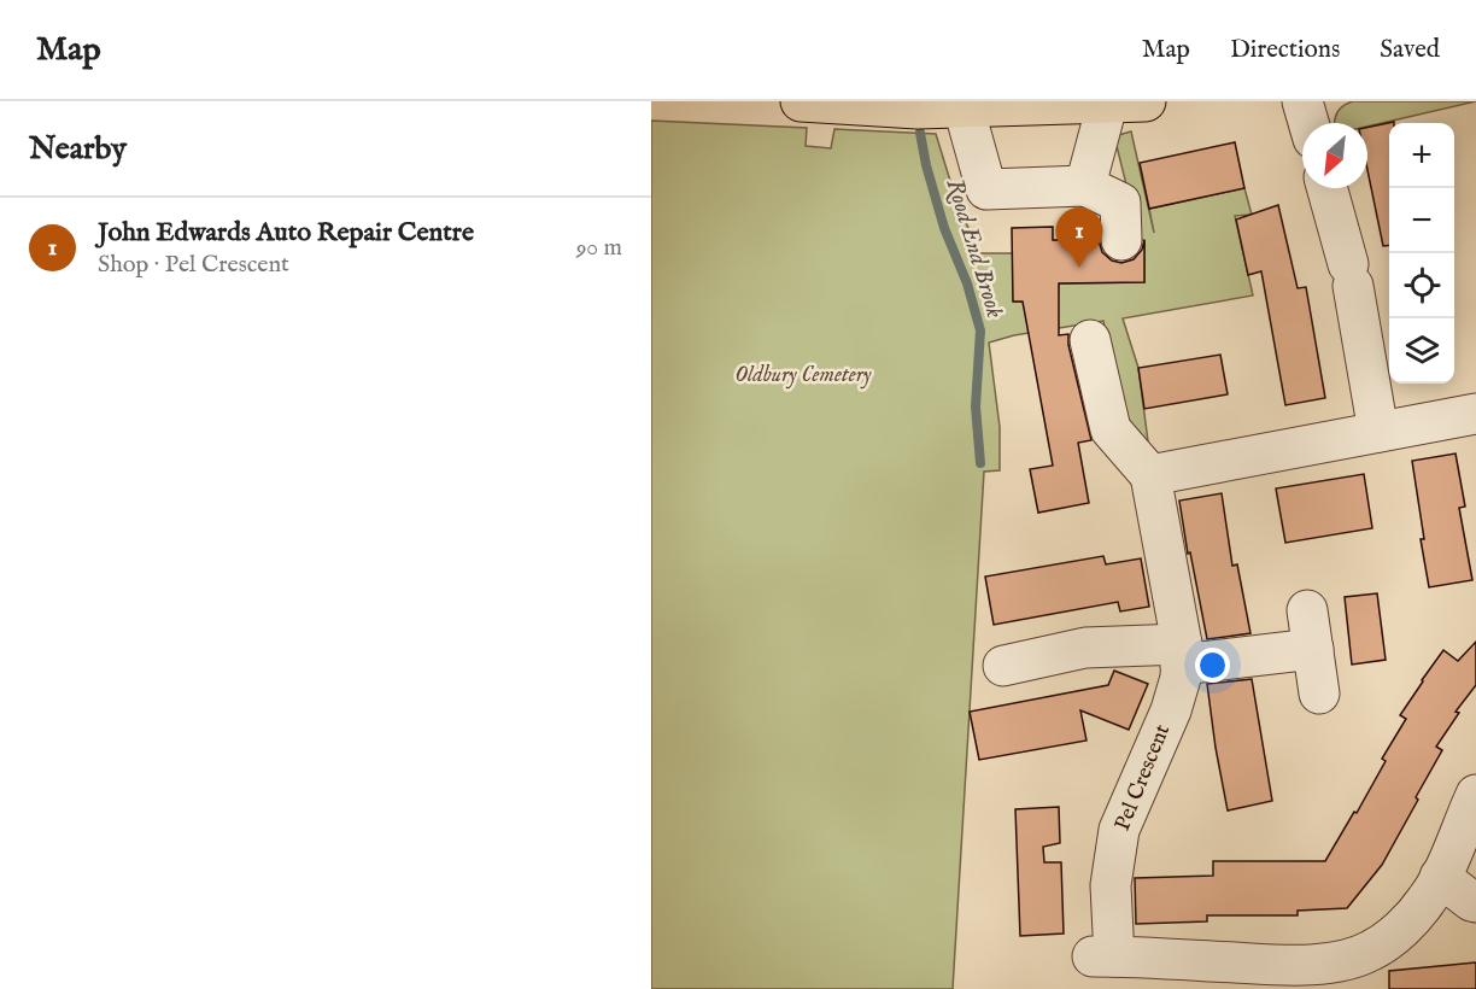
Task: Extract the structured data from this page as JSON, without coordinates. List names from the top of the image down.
{
  "streets": {
    "street": ["Pel Crescent"]
  },
  "water": ["Rood End Brook"],
  "parks": ["Oldbury Cemetery"],
  "north": "bottom left",
  "page": {
    "header": "Map",
    "nav": ["Map", "Directions", "Saved"],
    "heading": "Nearby",
    "map_buttons": ["+", "−"],
    "list": [
      {
        "mark": "1",
        "name": "John Edwards Auto Repair Centre",
        "note": "Shop · Pel Crescent",
        "value": "90 m"
      }
    ],
    "pins": "1"
  }
}
